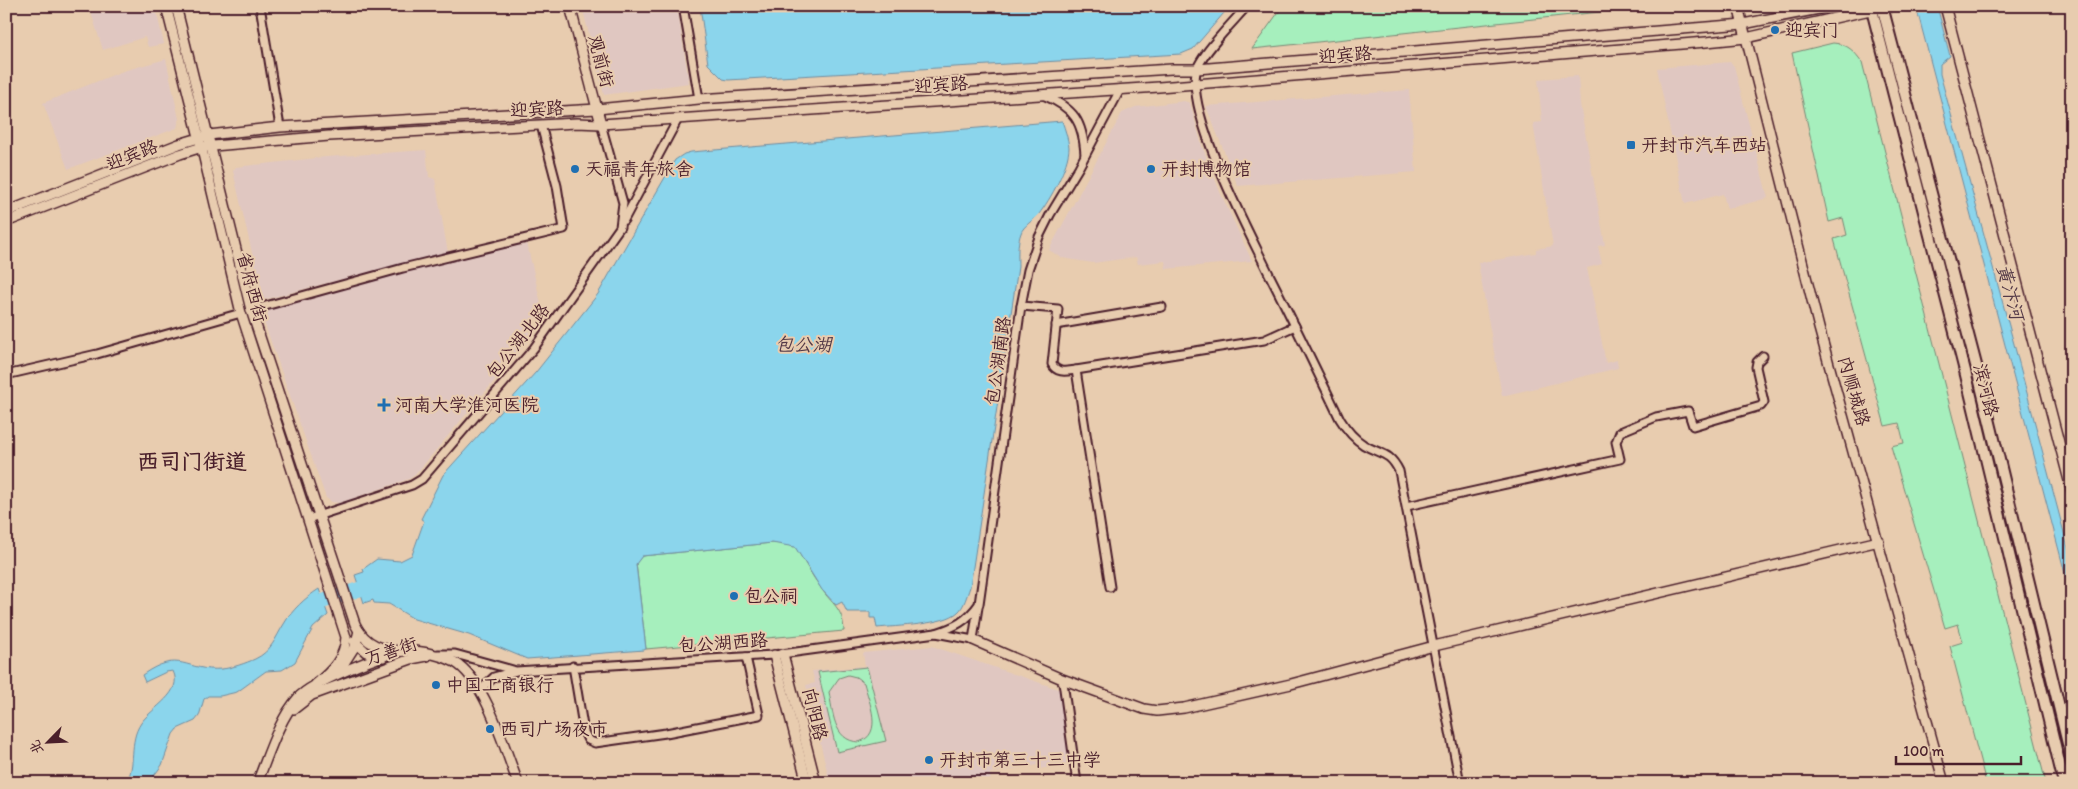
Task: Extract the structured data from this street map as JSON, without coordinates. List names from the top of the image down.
{
  "streets": {
    "main road": ["滨河路"],
    "street": [
      "迎宾路",
      "观前街",
      "省府西街",
      "包公湖北路",
      "包公湖南路",
      "内顺城路",
      "包公湖西路",
      "万善街",
      "向阳路"
    ]
  },
  "crossings": [
    ["迎宾路", "观前街"],
    ["迎宾路", "省府西街"],
    ["迎宾路", "包公湖北路"],
    ["迎宾路", "包公湖南路"],
    ["迎宾路", "滨河路"],
    ["迎宾路", "内顺城路"],
    ["省府西街", "包公湖北路"],
    ["包公湖南路", "包公湖西路"],
    ["包公湖西路", "向阳路"]
  ],
  "districts": ["西司门街道"],
  "water": ["黄汴河", "包公湖"],
  "places": {
    "other": [
      "迎宾门",
      "天福青年旅舍",
      "开封博物馆",
      "包公祠",
      "中国工商银行",
      "西司广场夜市",
      "开封市第三十三中学"
    ],
    "transit": ["开封市汽车西站"],
    "health": ["河南大学淮河医院"]
  },
  "scale_bar": "100 m",
  "north": "bottom left"
}
